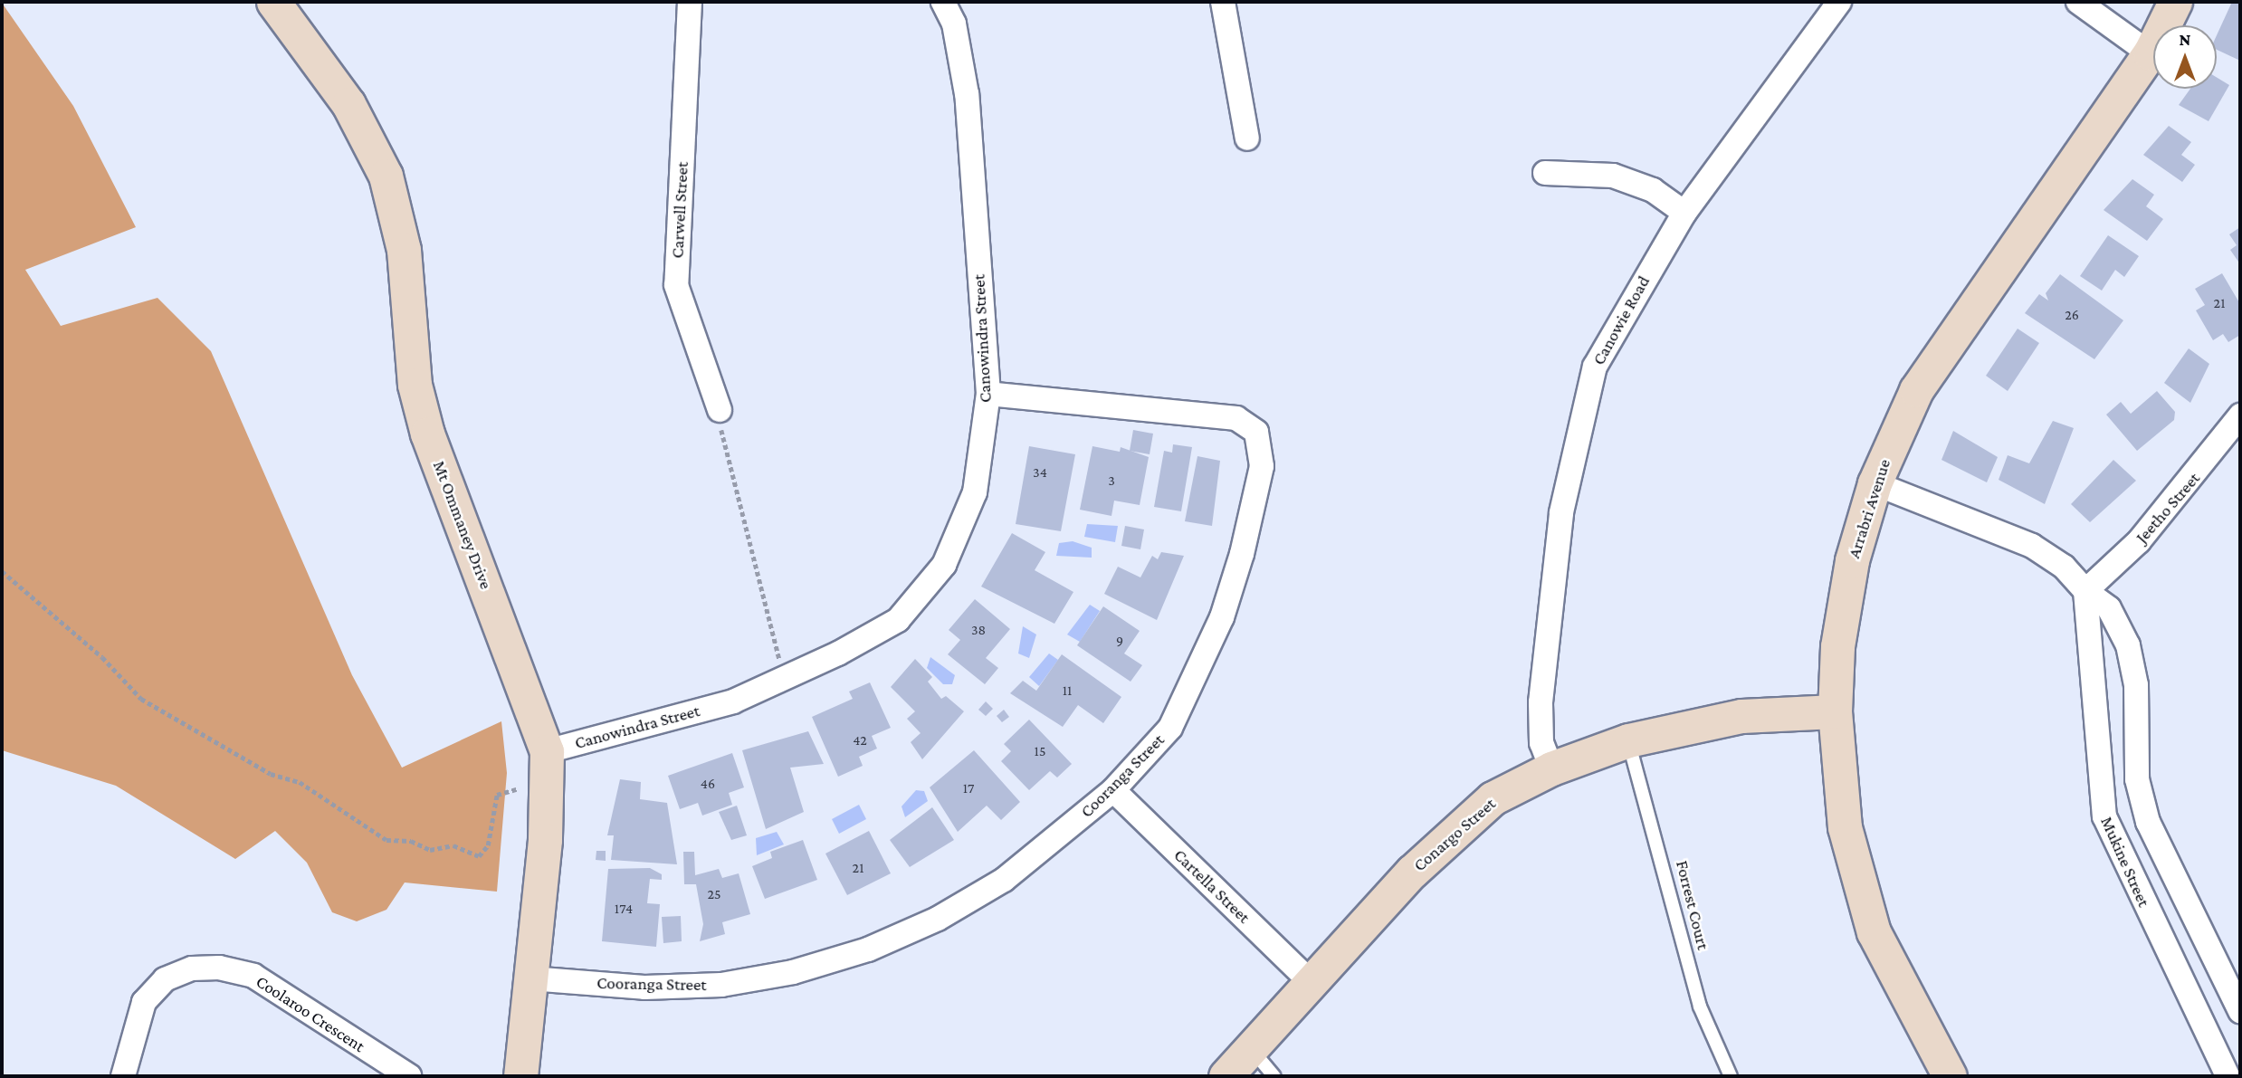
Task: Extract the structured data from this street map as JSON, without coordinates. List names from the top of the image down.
{
  "streets": {
    "street": [
      "Carwell Street",
      "Canowie Road",
      "Canowindra Street",
      "Jeetho Street",
      "Arrabri Avenue",
      "Mt Ommaney Drive",
      "Cooranga Street",
      "Conargo Street",
      "Mukine Street",
      "Cartella Street",
      "Coolaroo Crescent"
    ],
    "lane": ["Forrest Court"]
  },
  "crossings": [
    ["Canowie Road", "Conargo Street"],
    ["Canowindra Street", "Mt Ommaney Drive"],
    ["Canowindra Street", "Cooranga Street"],
    ["Jeetho Street", "Mukine Street"],
    ["Arrabri Avenue", "Conargo Street"],
    ["Mt Ommaney Drive", "Cooranga Street"],
    ["Cooranga Street", "Cartella Street"],
    ["Conargo Street", "Cartella Street"],
    ["Conargo Street", "Forrest Court"]
  ],
  "house_numbers": [
    "21",
    "26",
    "34",
    "3",
    "38",
    "9",
    "11",
    "42",
    "15",
    "46",
    "17",
    "21",
    "25",
    "174"
  ],
  "north": "top"
}
